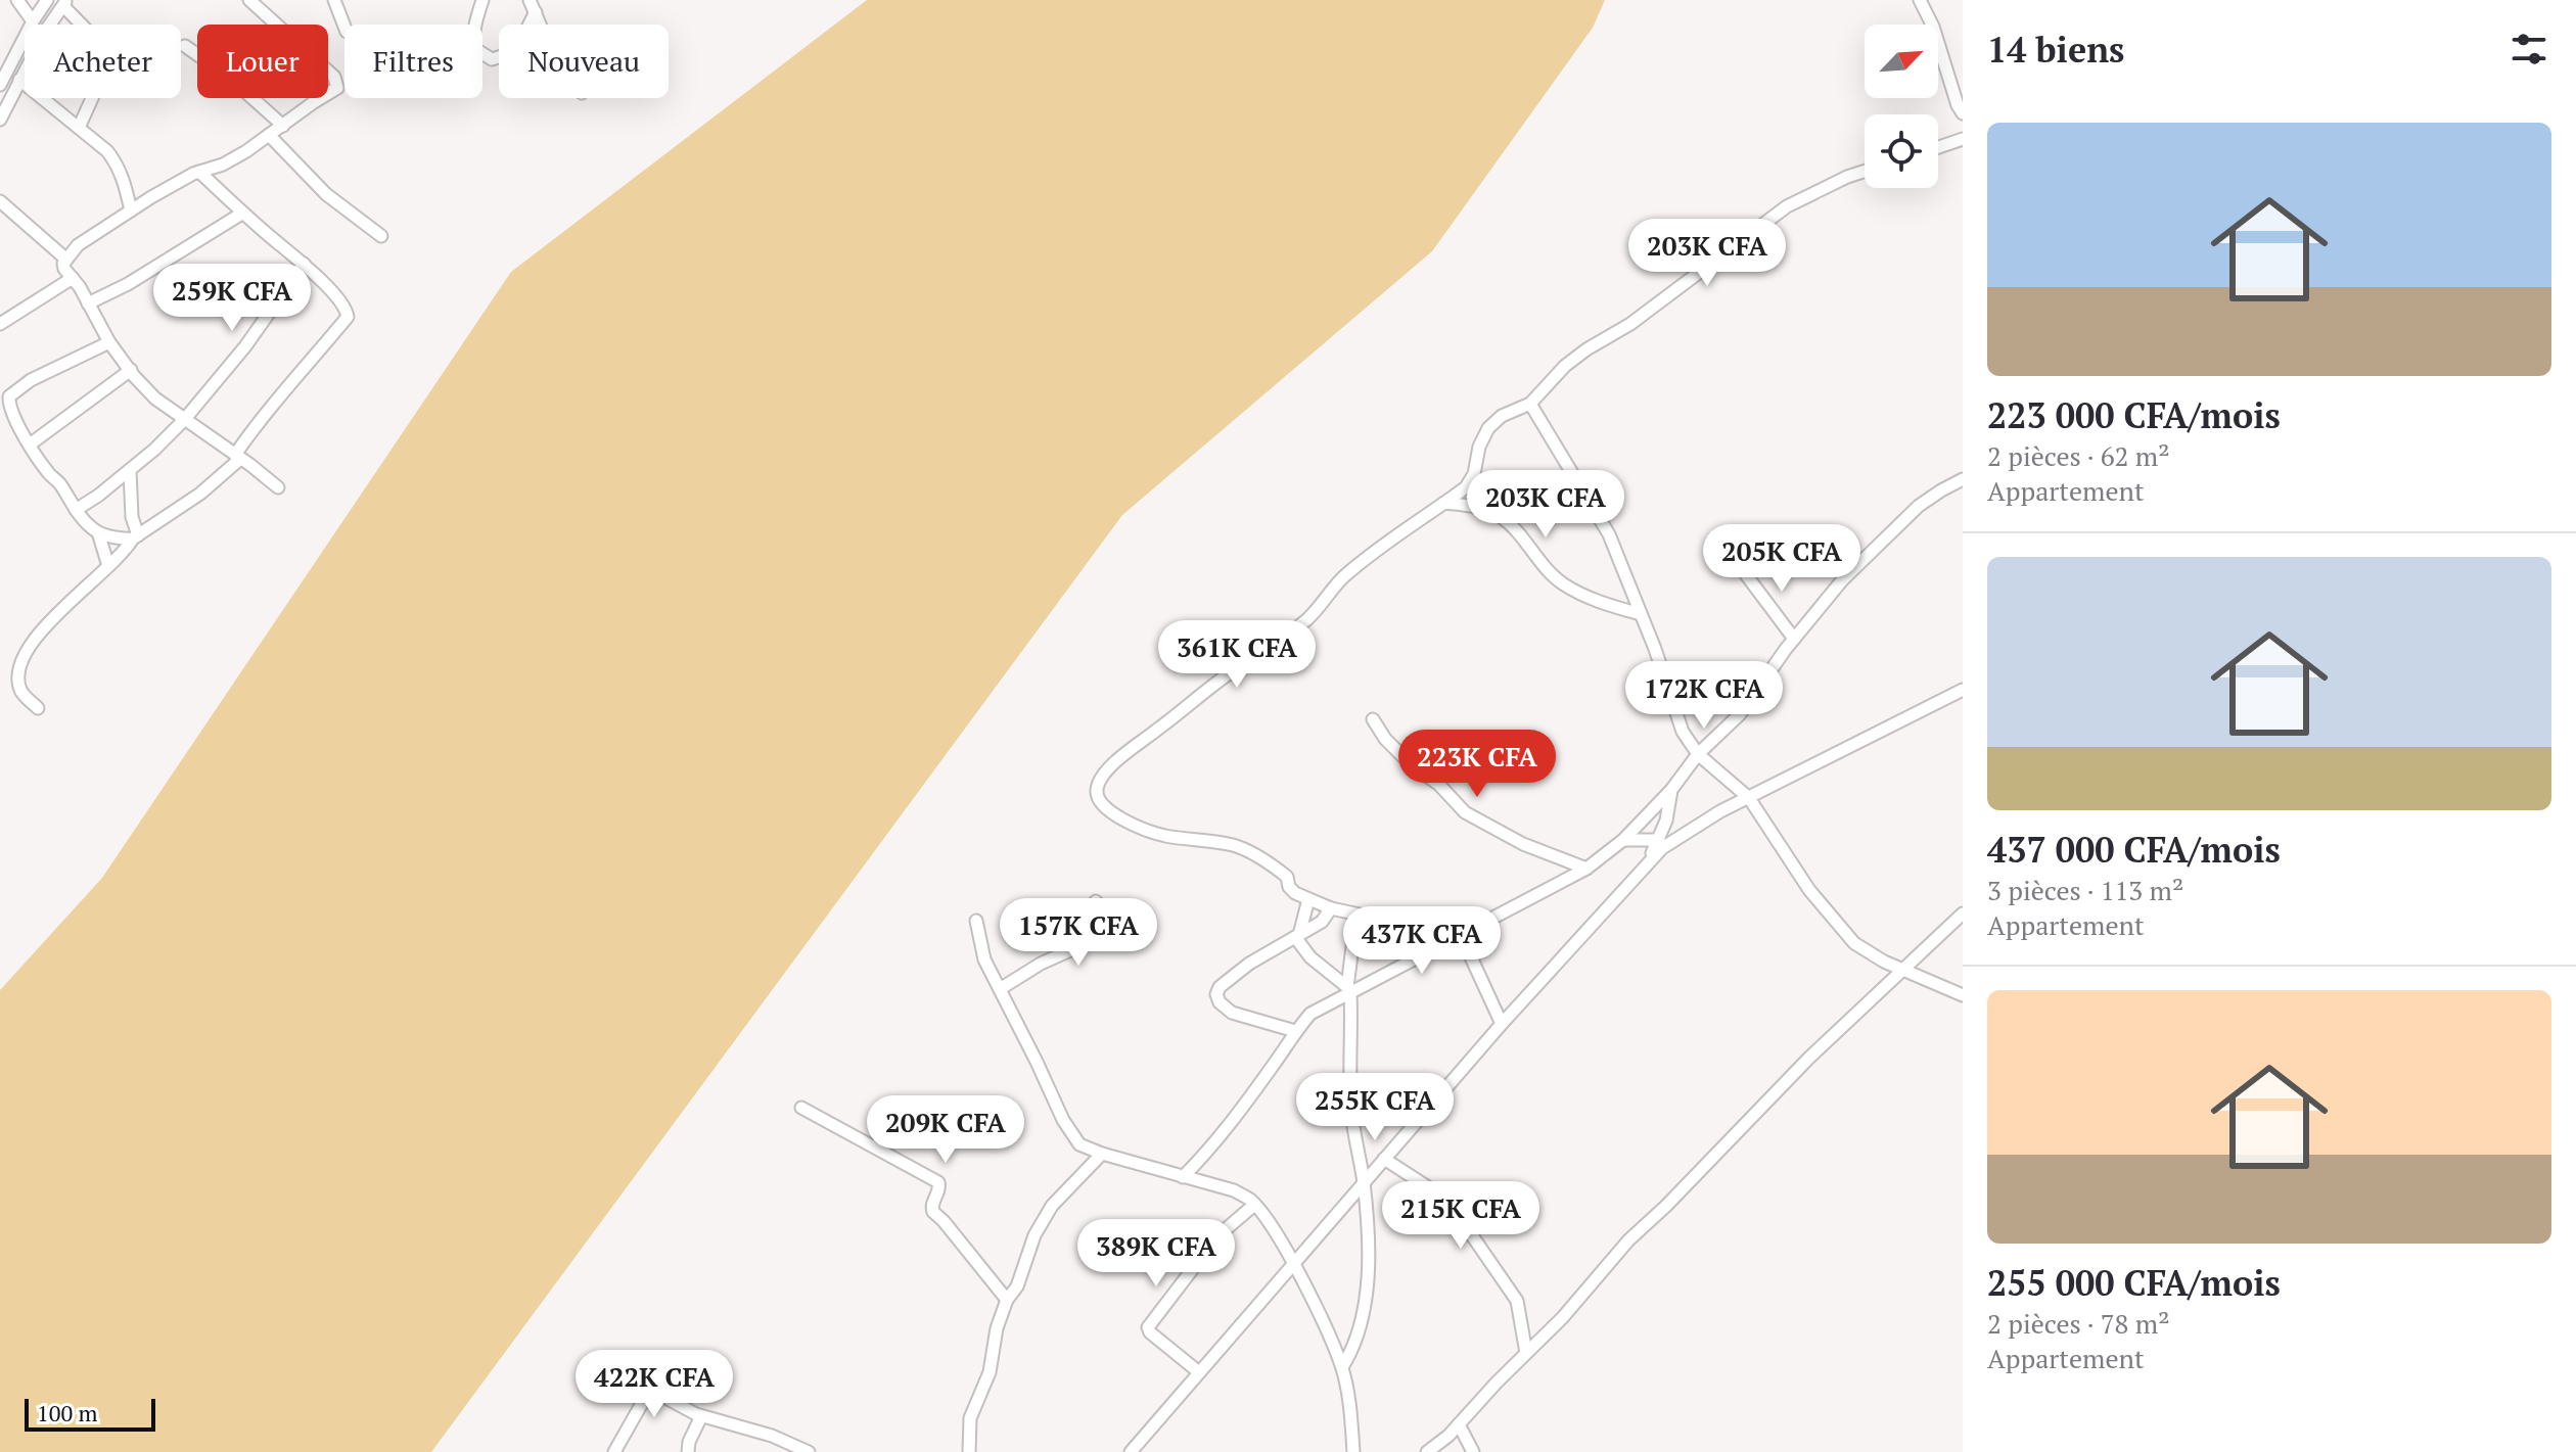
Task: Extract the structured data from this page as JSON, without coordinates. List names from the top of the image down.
{
  "scale_bar": "100 m",
  "north": "top right",
  "page": {
    "heading": "14 biens",
    "chip": [
      "Acheter",
      "Louer",
      "Filtres",
      "Nouveau"
    ],
    "list": [
      {
        "name": "223 000 CFA/mois",
        "note": "2 pièces · 62 m² · Appartement"
      },
      {
        "name": "437 000 CFA/mois",
        "note": "3 pièces · 113 m² · Appartement"
      },
      {
        "name": "255 000 CFA/mois",
        "note": "2 pièces · 78 m² · Appartement"
      }
    ],
    "price": [
      "203K CFA",
      "259K CFA",
      "203K CFA",
      "205K CFA",
      "361K CFA",
      "172K CFA",
      "223K CFA",
      "157K CFA",
      "437K CFA",
      "255K CFA",
      "209K CFA",
      "215K CFA",
      "389K CFA",
      "422K CFA"
    ],
    "scale": "100 m"
  }
}
